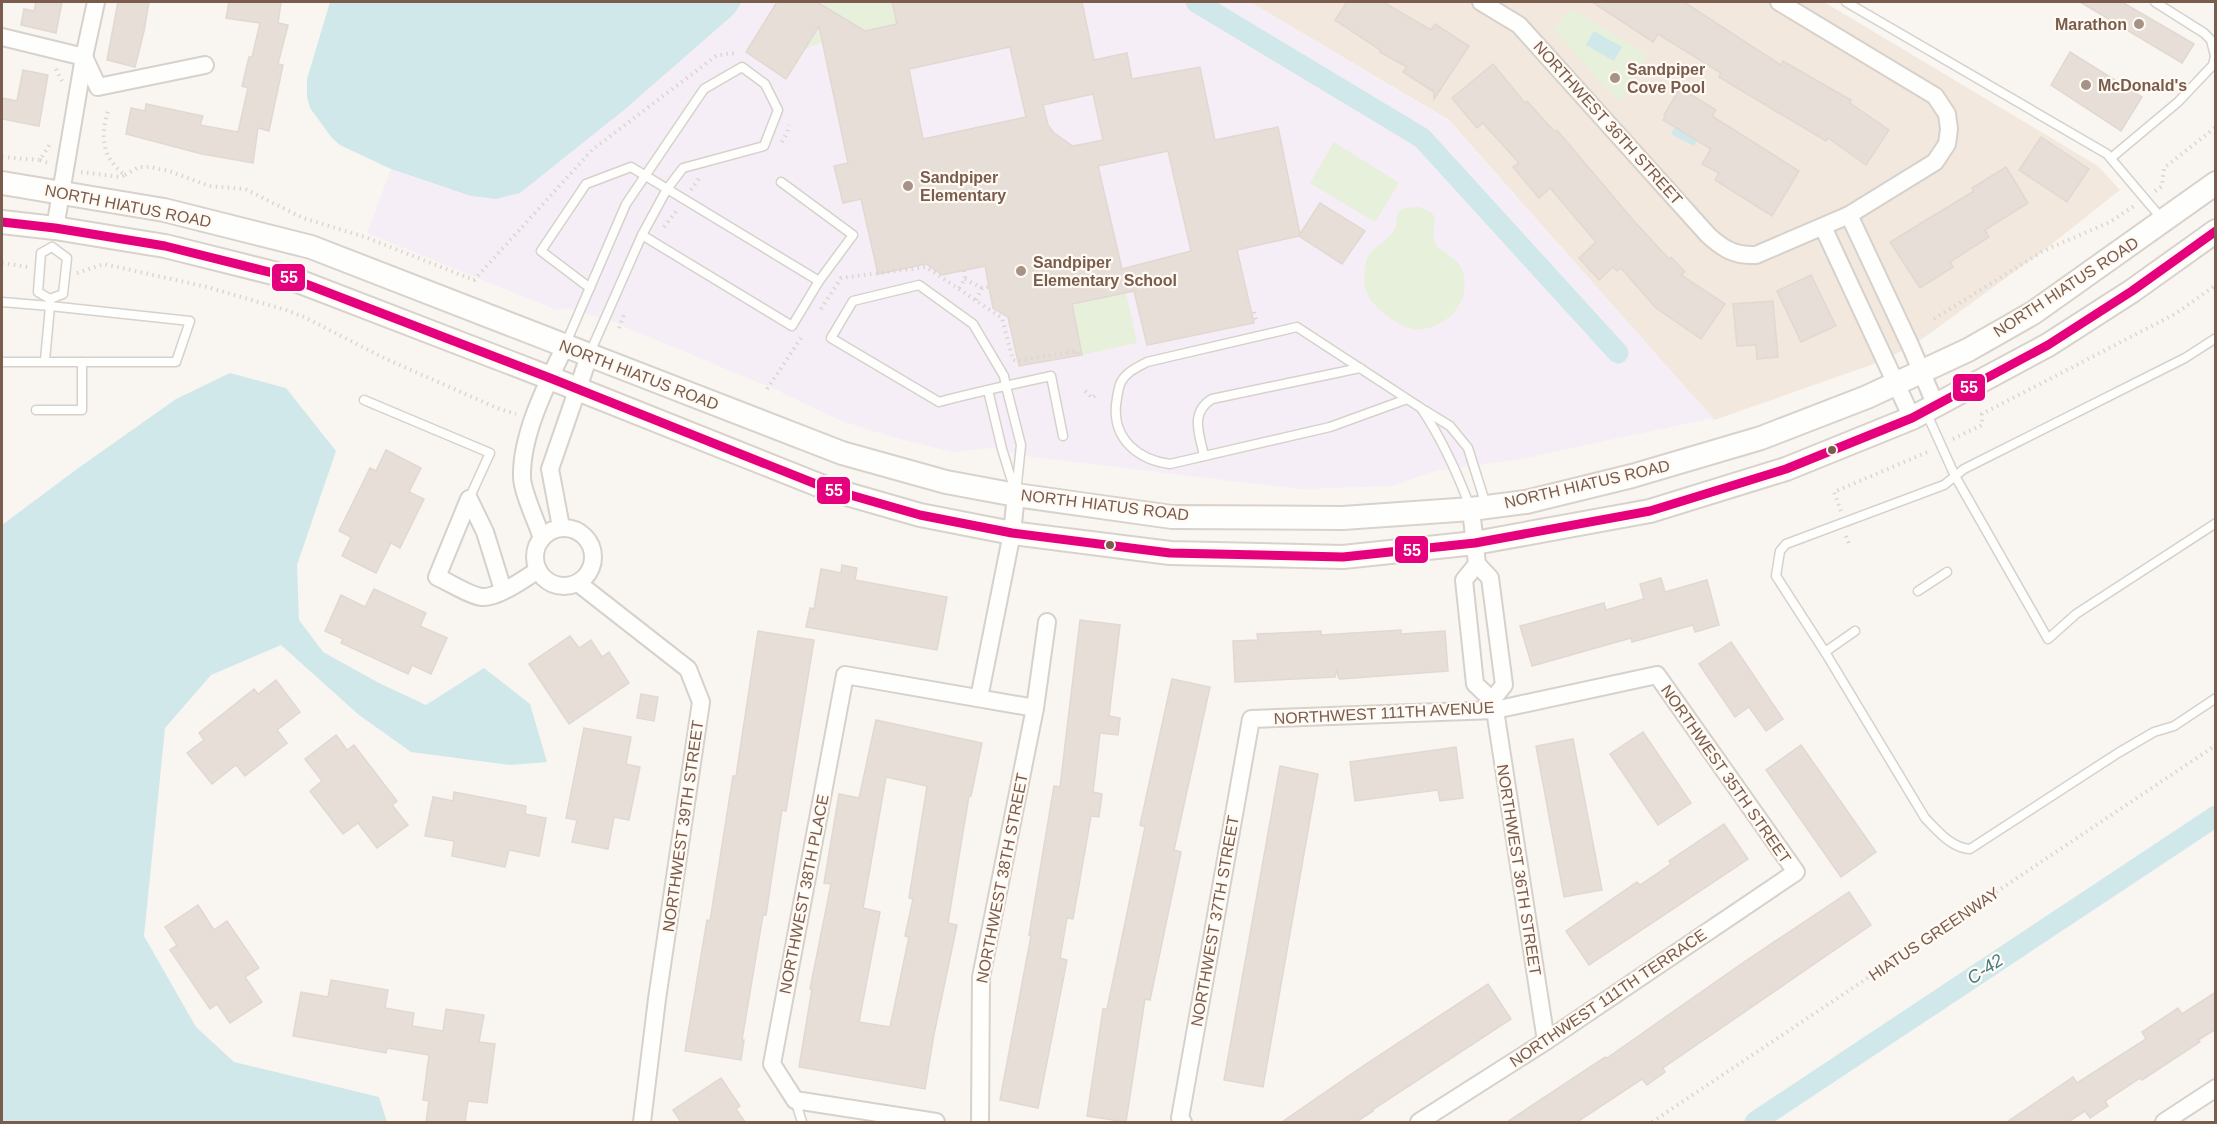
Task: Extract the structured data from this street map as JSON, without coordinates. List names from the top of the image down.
{
  "streets": {
    "main road": ["NORTH HIATUS ROAD"],
    "street": [
      "NORTHWEST 36TH STREET",
      "NORTHWEST 111TH AVENUE",
      "NORTHWEST 35TH STREET",
      "NORTHWEST 39TH STREET",
      "NORTHWEST 38TH STREET",
      "NORTHWEST 38TH PLACE",
      "NORTHWEST 37TH STREET",
      "NORTHWEST 111TH TERRACE"
    ],
    "path": ["HIATUS GREENWAY"]
  },
  "crossings": [
    ["NORTHWEST 36TH STREET", "NORTH HIATUS ROAD"],
    ["NORTHWEST 36TH STREET", "NORTHWEST 111TH AVENUE"],
    ["NORTHWEST 36TH STREET", "NORTHWEST 111TH TERRACE"],
    ["NORTHWEST 111TH AVENUE", "NORTHWEST 35TH STREET"],
    ["NORTHWEST 111TH AVENUE", "NORTHWEST 37TH STREET"],
    ["NORTHWEST 35TH STREET", "NORTHWEST 111TH TERRACE"]
  ],
  "water": ["C-42"],
  "places": [
    "Marathon",
    "Sandpiper Cove Pool",
    "McDonald's",
    "Sandpiper Elementary",
    "Sandpiper Elementary School"
  ],
  "lines": ["transit line 55"]
}
